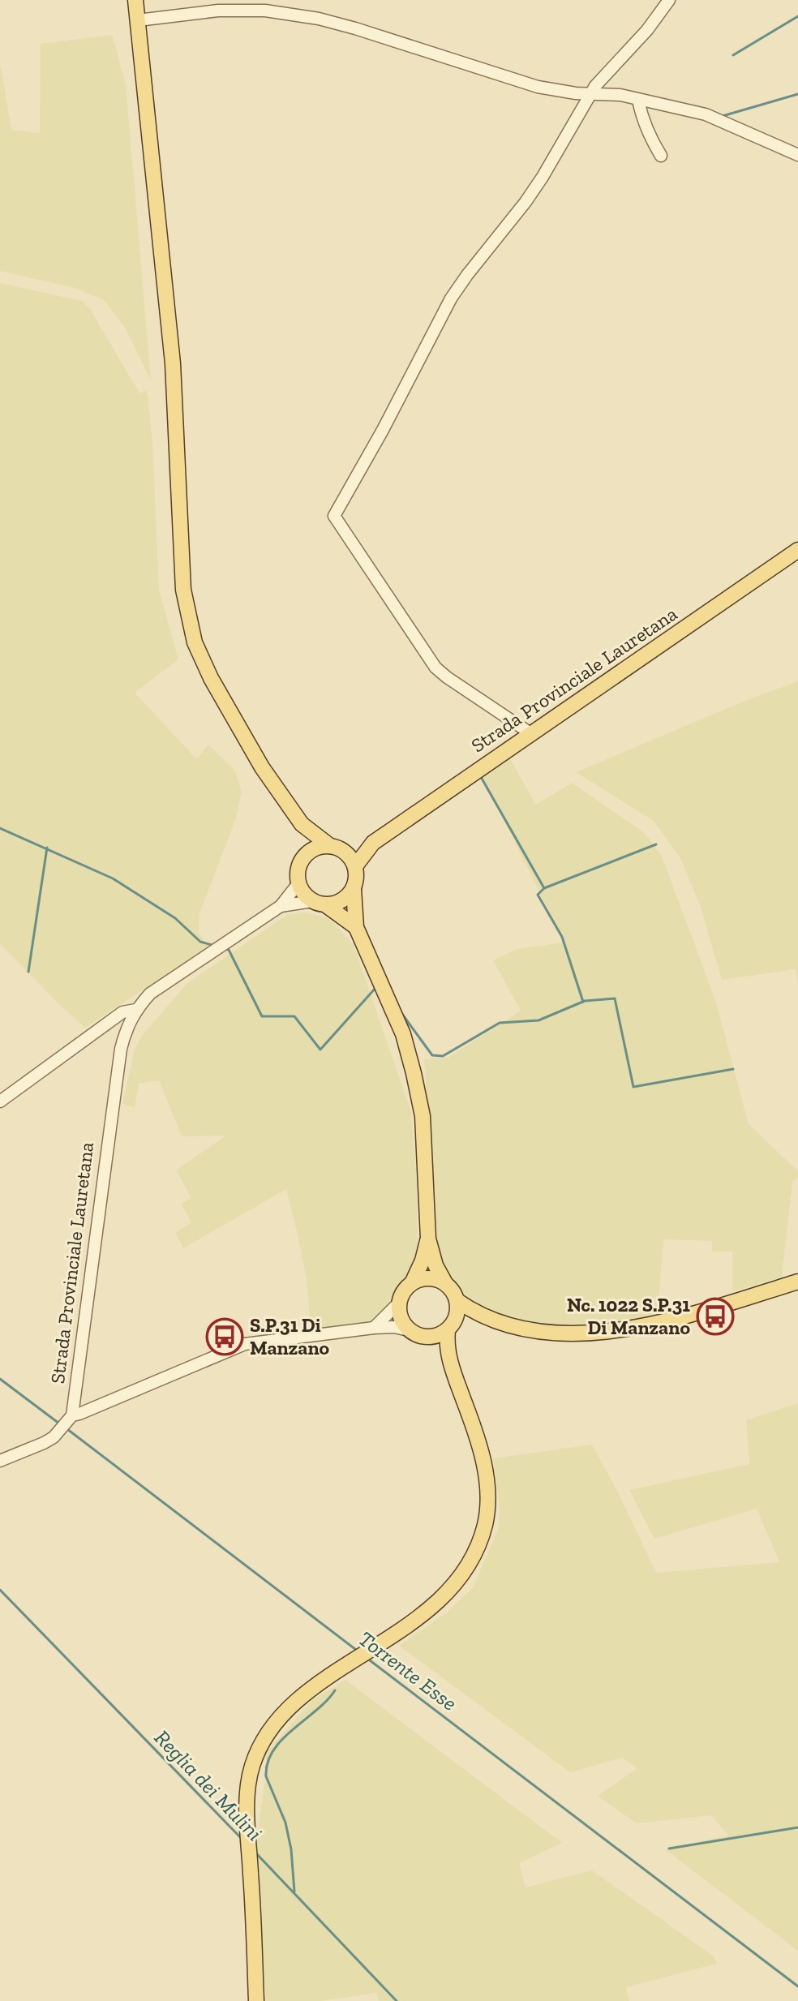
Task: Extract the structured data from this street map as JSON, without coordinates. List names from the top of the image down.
{
  "streets": {
    "main road": ["Strada Provinciale Lauretana"]
  },
  "water": ["Torrente Esse", "Reglia dei Mulini"],
  "places": {
    "bus stop": ["Nc. 1022 S.P.31 Di Manzano", "S.P.31 Di Manzano"]
  }
}
